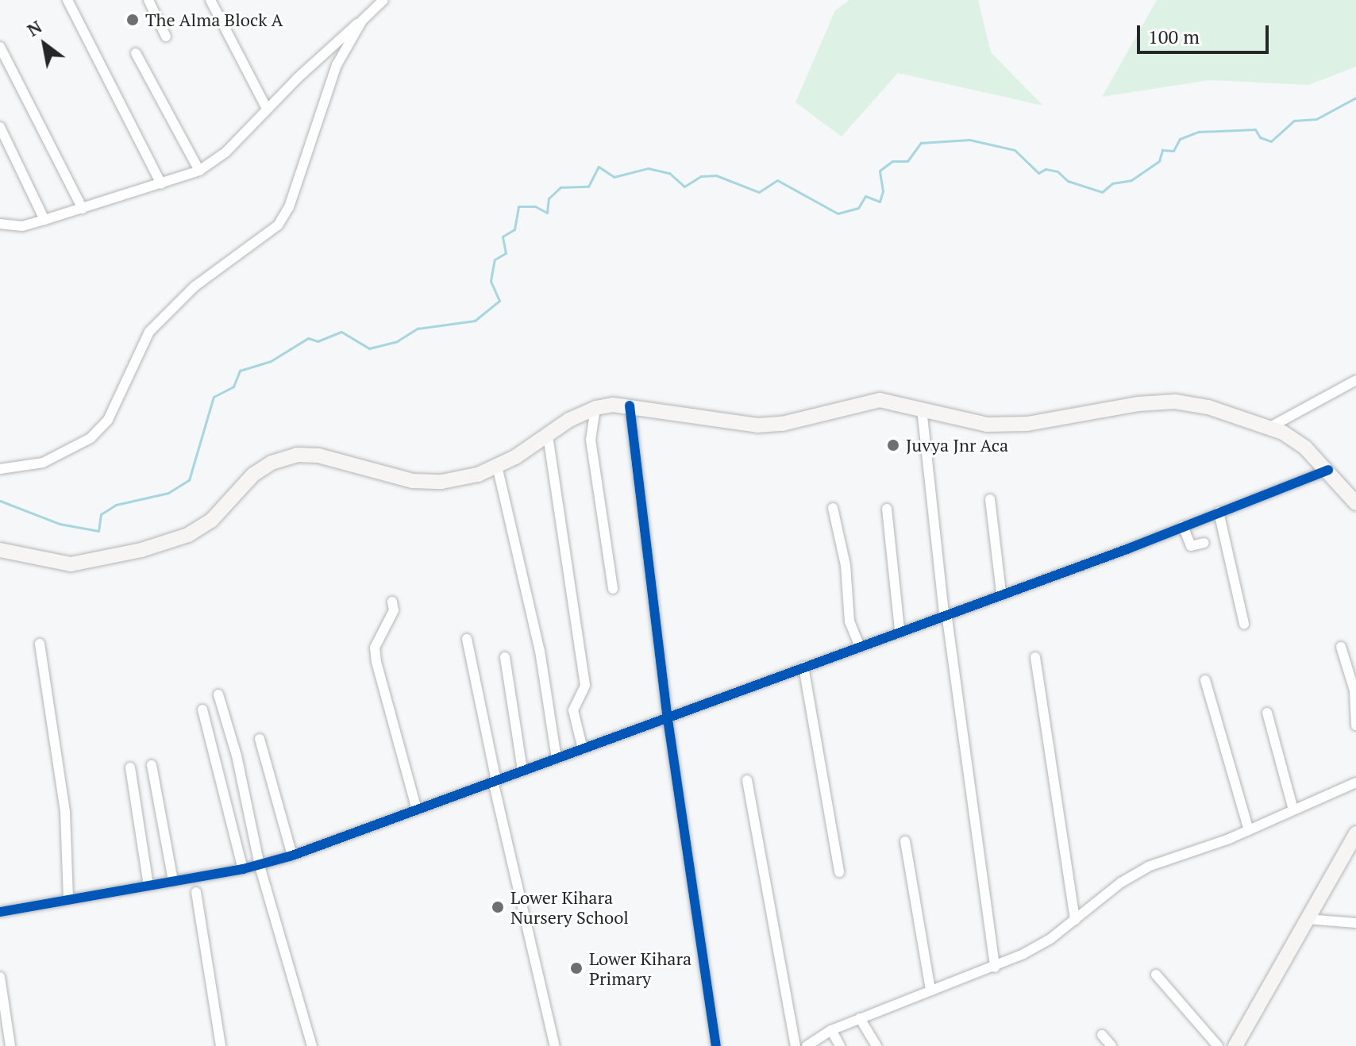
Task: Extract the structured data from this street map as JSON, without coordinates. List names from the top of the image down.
{
  "places": [
    "The Alma Block A",
    "Juvya Jnr Aca",
    "Lower Kihara Nursery School",
    "Lower Kihara Primary"
  ],
  "scale_bar": "100 m",
  "north": "top left"
}
